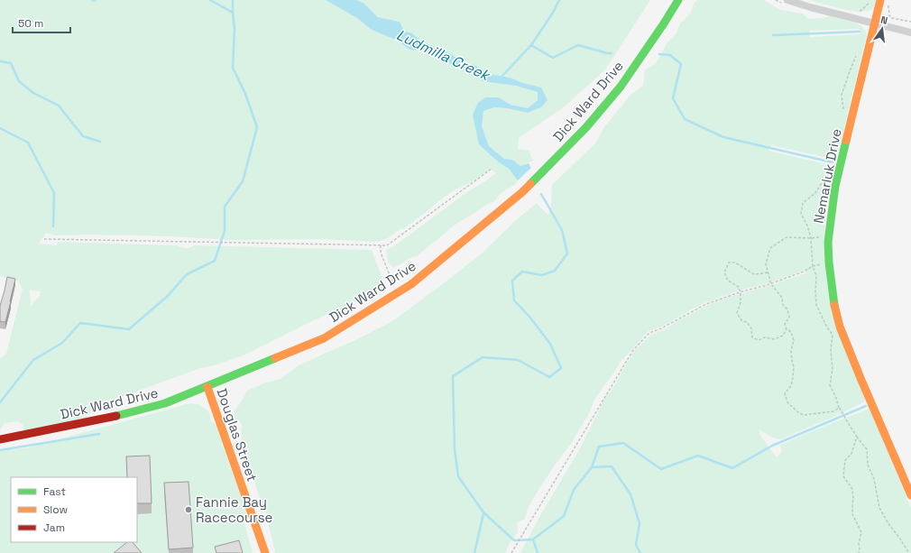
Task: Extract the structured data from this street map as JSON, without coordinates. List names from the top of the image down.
{
  "streets": {
    "street": ["Dick Ward Drive", "Nemarluk Drive", "Douglas Street"]
  },
  "crossings": [
    ["Dick Ward Drive", "Douglas Street"]
  ],
  "water": ["Ludmilla Creek"],
  "places": ["Fannie Bay Racecourse"],
  "legend": ["Fast", "Slow", "Jam"],
  "scale_bar": "50 m",
  "north": "top"
}
